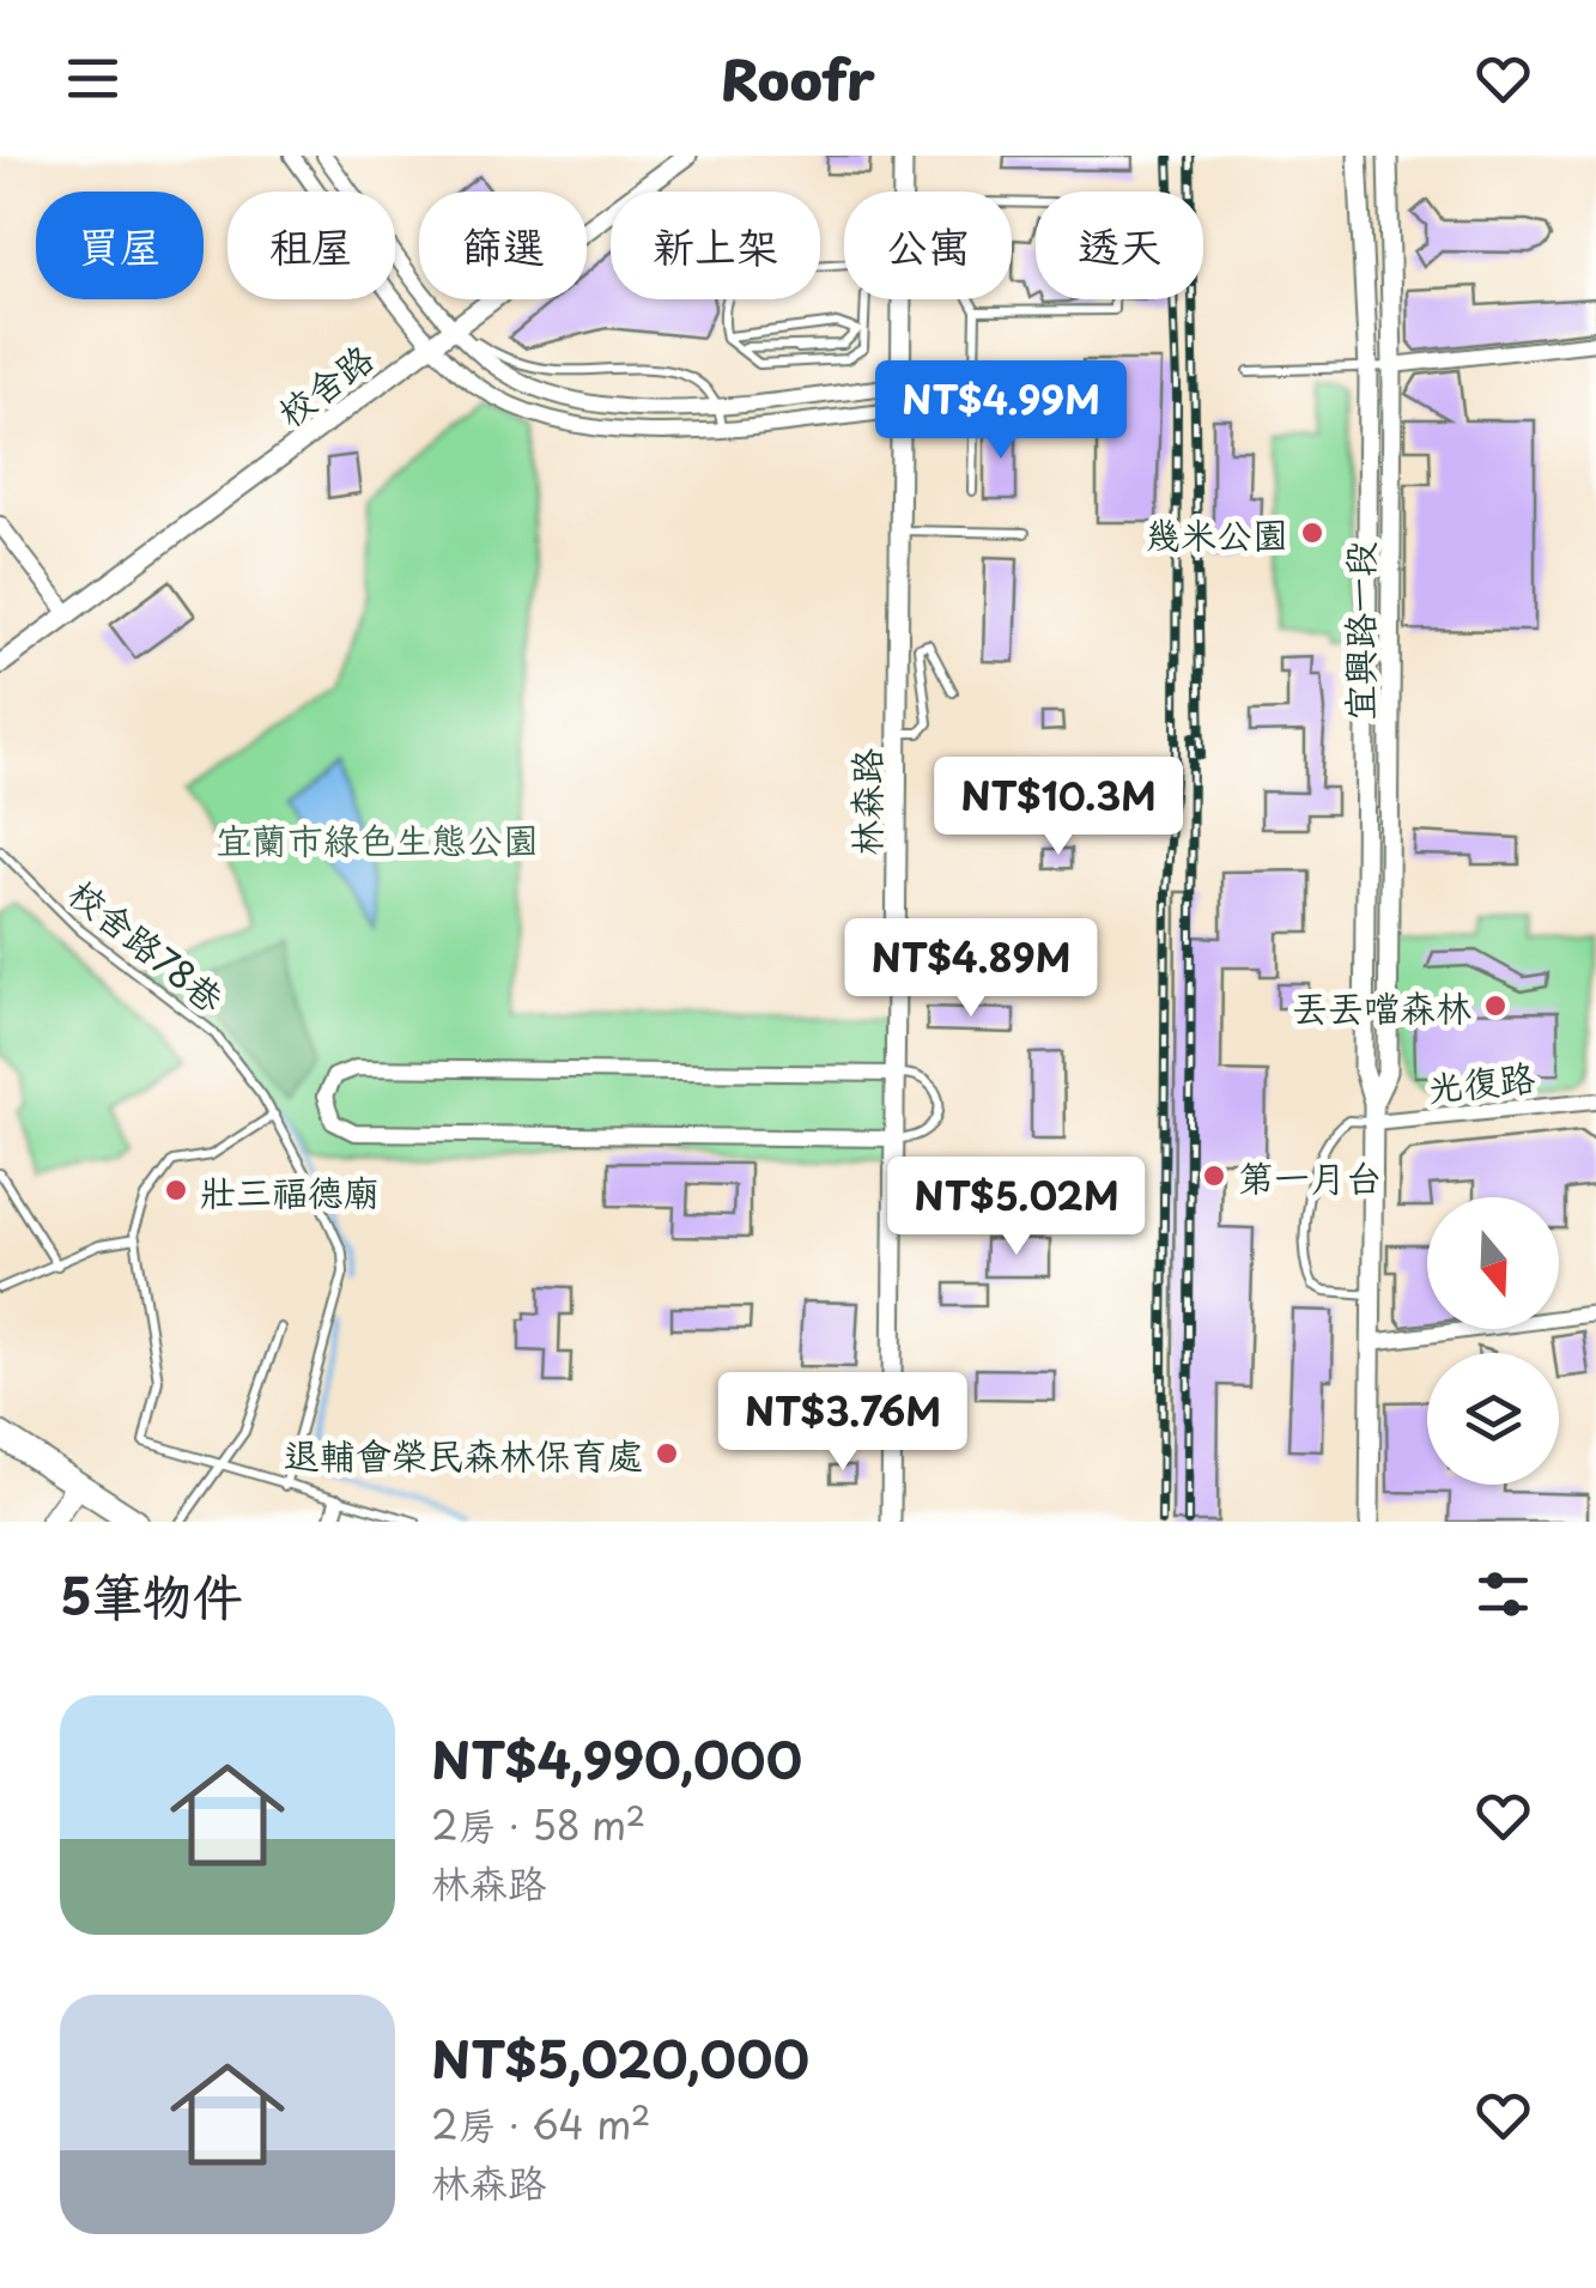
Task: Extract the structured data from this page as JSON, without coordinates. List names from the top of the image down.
{
  "streets": {
    "street": [
      "校舍路",
      "宜興路一段",
      "林森路",
      "光復路"
    ],
    "lane": ["校舍路78巷"]
  },
  "crossings": [
    ["宜興路一段", "光復路"]
  ],
  "parks": ["宜蘭市綠色生態公園"],
  "places": [
    "幾米公園",
    "丟丟噹森林",
    "第一月台",
    "壯三福德廟",
    "退輔會榮民森林保育處"
  ],
  "north": "bottom",
  "page": {
    "header": "Roofr",
    "chip": [
      "買屋",
      "租屋",
      "篩選",
      "新上架",
      "公寓",
      "透天"
    ],
    "price": [
      "NT$4.99M",
      "NT$10.3M",
      "NT$4.89M",
      "NT$5.02M",
      "NT$3.76M"
    ],
    "heading": "5筆物件",
    "list": [
      {
        "name": "NT$4,990,000",
        "note": "2房 · 58 m² · 林森路"
      },
      {
        "name": "NT$5,020,000",
        "note": "2房 · 64 m² · 林森路"
      }
    ]
  }
}
